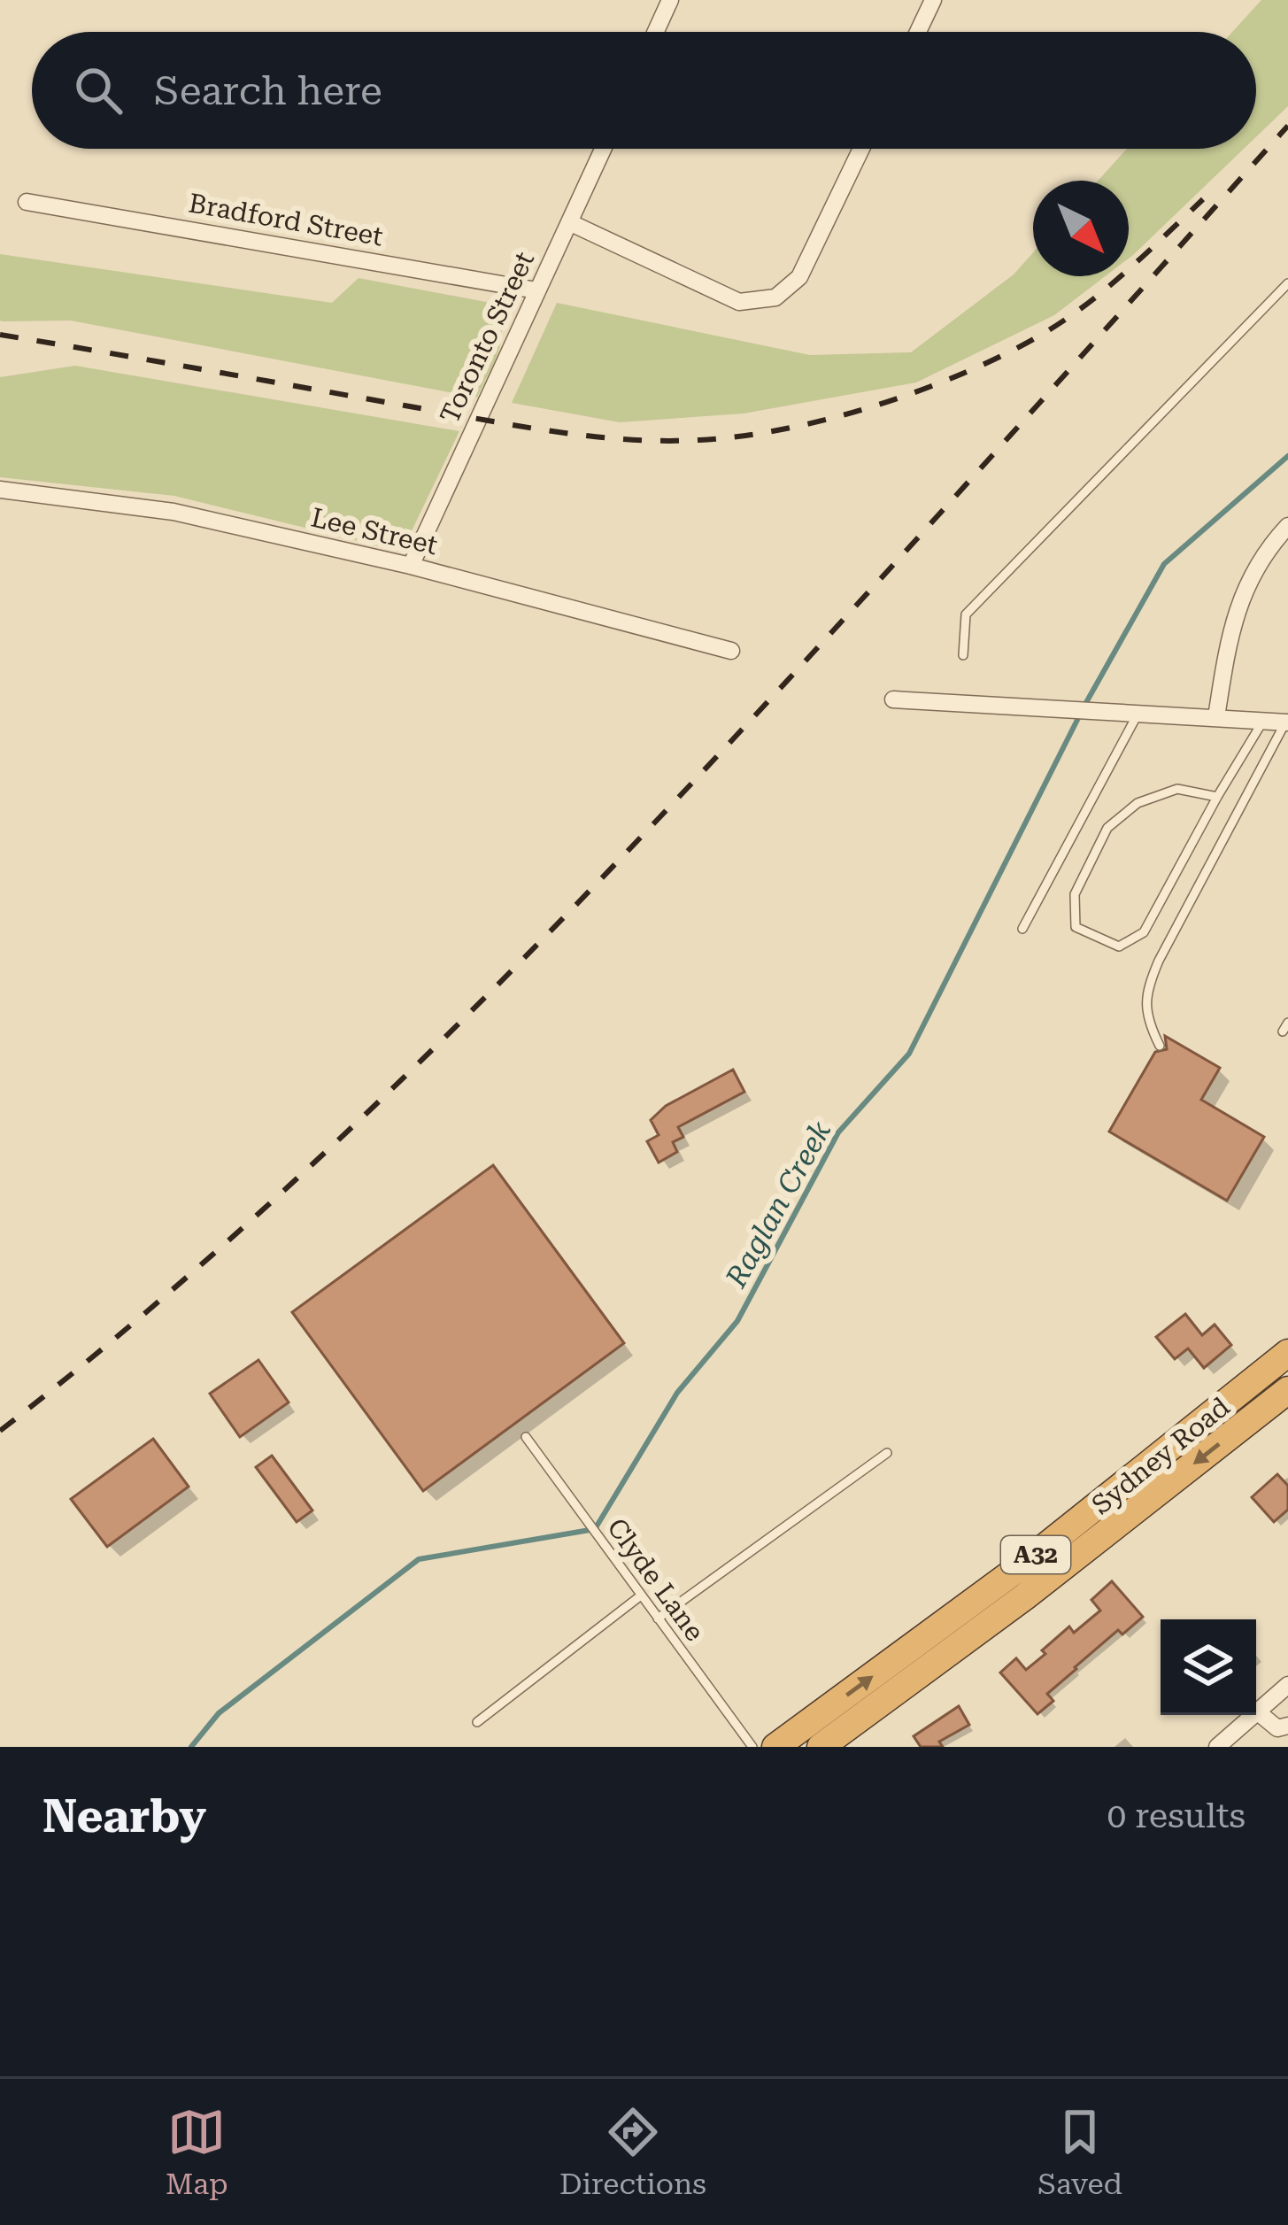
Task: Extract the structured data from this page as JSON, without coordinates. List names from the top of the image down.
{
  "streets": {
    "highway": ["Sydney Road", "A32"],
    "street": ["Bradford Street", "Toronto Street", "Lee Street"],
    "lane": ["Clyde Lane"]
  },
  "crossings": [
    ["Bradford Street", "Toronto Street"],
    ["Toronto Street", "Lee Street"]
  ],
  "water": ["Raglan Creek"],
  "north": "bottom right",
  "page": {
    "search": "Search here",
    "heading": ["Nearby", "0 results"],
    "nav": ["Map", "Directions", "Saved"]
  }
}
